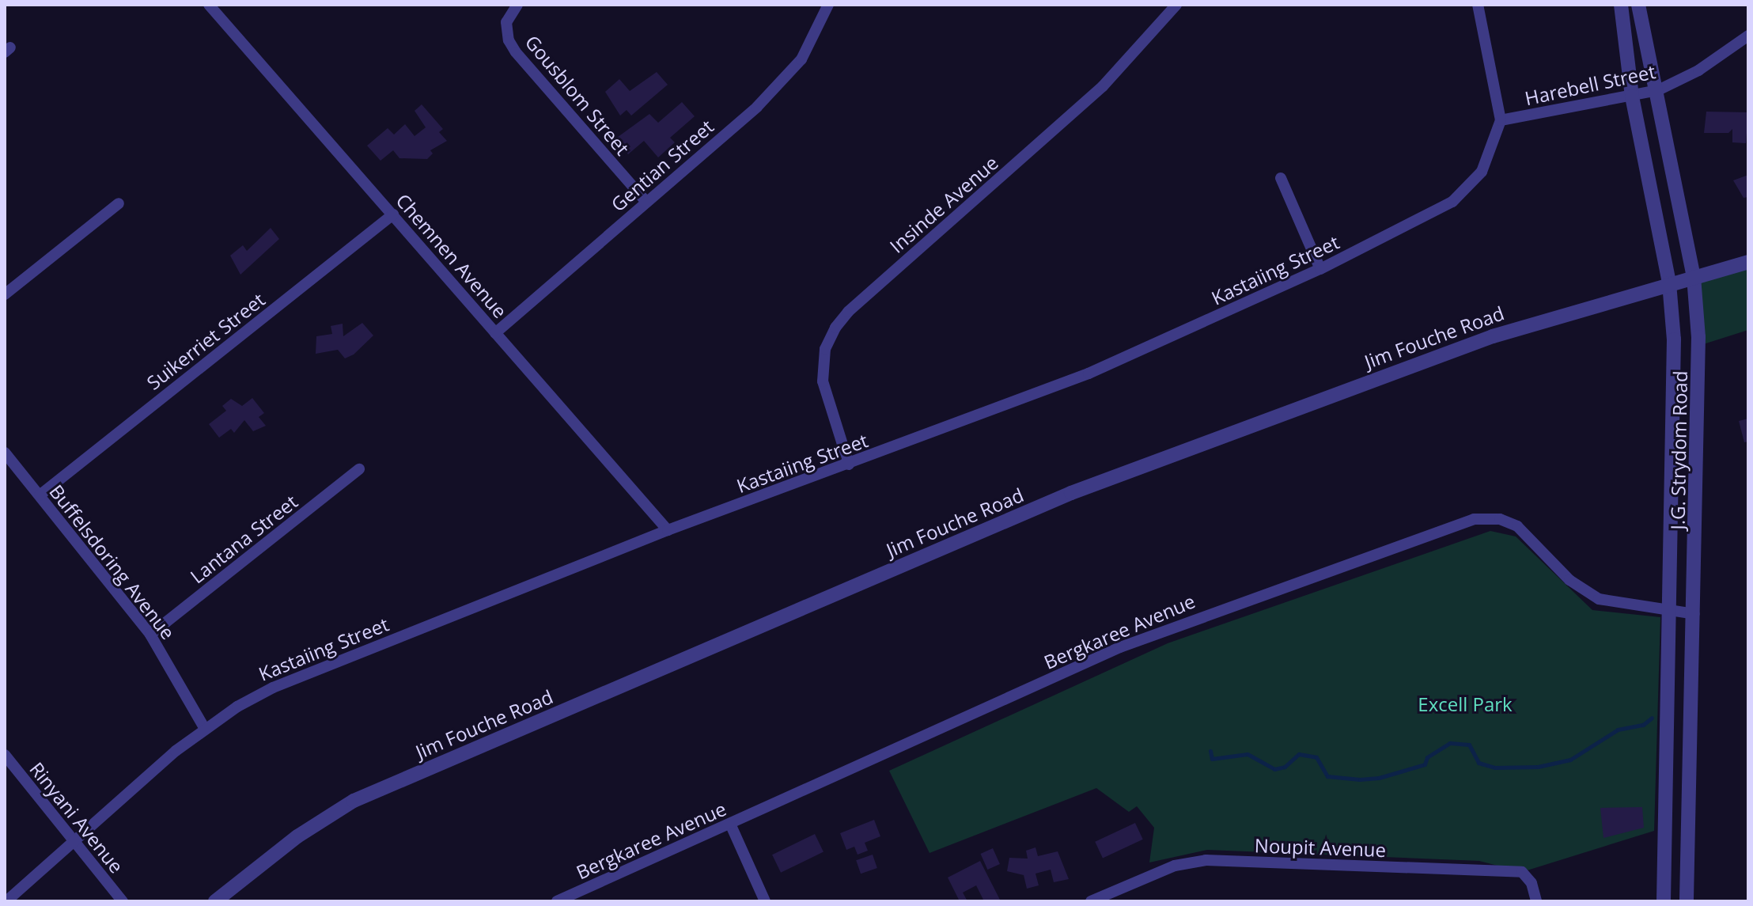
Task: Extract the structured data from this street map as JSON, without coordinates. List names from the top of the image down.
{
  "streets": {
    "street": [
      "Harebell Street",
      "Gousblom Street",
      "Gentian Street",
      "Insinde Avenue",
      "Chemnen Avenue",
      "Kastaiing Street",
      "Jim Fouche Road",
      "Suikerriet Street",
      "J.G. Strydom Road",
      "Lantana Street",
      "Buffelsdoring Avenue",
      "Bergkaree Avenue",
      "Rinyani Avenue",
      "Noupit Avenue"
    ]
  },
  "crossings": [
    ["Harebell Street", "Kastaiing Street"],
    ["Harebell Street", "J.G. Strydom Road"],
    ["Gousblom Street", "Gentian Street"],
    ["Gentian Street", "Chemnen Avenue"],
    ["Insinde Avenue", "Kastaiing Street"],
    ["Chemnen Avenue", "Kastaiing Street"],
    ["Chemnen Avenue", "Suikerriet Street"],
    ["Kastaiing Street", "Buffelsdoring Avenue"],
    ["Kastaiing Street", "Rinyani Avenue"],
    ["Jim Fouche Road", "J.G. Strydom Road"],
    ["Suikerriet Street", "Buffelsdoring Avenue"],
    ["J.G. Strydom Road", "Bergkaree Avenue"],
    ["Lantana Street", "Buffelsdoring Avenue"]
  ],
  "parks": ["Excell Park"]
}
